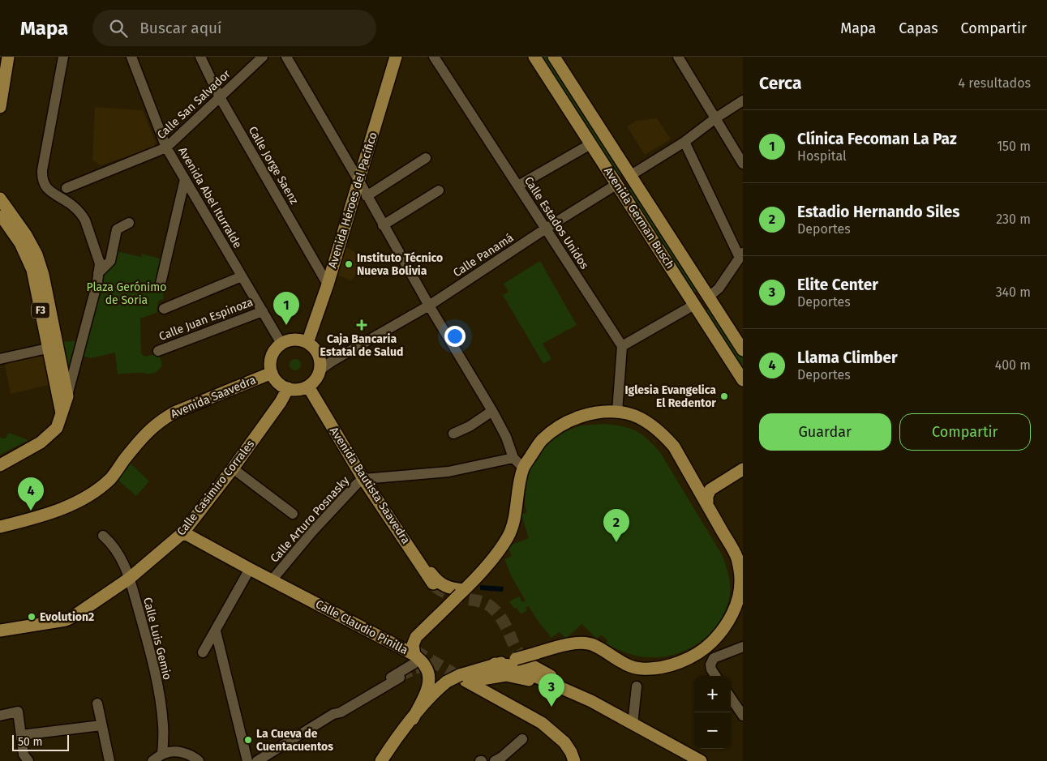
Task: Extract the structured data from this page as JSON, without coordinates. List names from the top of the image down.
{
  "streets": {
    "main road": [
      "Avenida Héroes del Pacífico",
      "Avenida German Busch",
      "F3",
      "Avenida Saavedra",
      "Avenida Bautista Saavedra",
      "Calle Casimiro Corrales",
      "Calle Claudio Pinilla"
    ],
    "street": [
      "Calle San Salvador",
      "Calle Jorge Saenz",
      "Avenida Abel Iturralde",
      "Calle Estados Unidos",
      "Calle Panamá",
      "Calle Juan Espinoza",
      "Calle Arturo Posnasky",
      "Calle Luis Gemio"
    ]
  },
  "crossings": [
    ["Calle San Salvador", "Calle Jorge Saenz"],
    ["Calle San Salvador", "Avenida Abel Iturralde"],
    ["Calle Jorge Saenz", "Avenida Héroes del Pacífico"],
    ["Avenida Abel Iturralde", "Avenida Héroes del Pacífico"],
    ["Avenida Abel Iturralde", "Calle Panamá"],
    ["Avenida Abel Iturralde", "Calle Juan Espinoza"],
    ["Avenida Abel Iturralde", "Avenida Saavedra"],
    ["Avenida Abel Iturralde", "Avenida Bautista Saavedra"],
    ["Avenida Abel Iturralde", "Calle Casimiro Corrales"],
    ["Avenida Héroes del Pacífico", "Calle Panamá"],
    ["Avenida Héroes del Pacífico", "Avenida Saavedra"],
    ["Avenida Héroes del Pacífico", "Avenida Bautista Saavedra"],
    ["Avenida Héroes del Pacífico", "Calle Casimiro Corrales"],
    ["Avenida German Busch", "Calle Panamá"],
    ["Calle Estados Unidos", "Calle Panamá"],
    ["Calle Panamá", "Avenida Saavedra"],
    ["Calle Panamá", "Avenida Bautista Saavedra"],
    ["Calle Panamá", "Calle Casimiro Corrales"],
    ["Avenida Saavedra", "Avenida Bautista Saavedra"],
    ["Avenida Saavedra", "Calle Casimiro Corrales"],
    ["Avenida Bautista Saavedra", "Calle Casimiro Corrales"],
    ["Avenida Bautista Saavedra", "Calle Arturo Posnasky"],
    ["Calle Casimiro Corrales", "Calle Claudio Pinilla"],
    ["Calle Casimiro Corrales", "Calle Luis Gemio"],
    ["Calle Arturo Posnasky", "Calle Claudio Pinilla"]
  ],
  "parks": ["Plaza Gerónimo de Soria"],
  "places": {
    "other": [
      "Instituto Técnico Nueva Bolivia",
      "Iglesia Evangelica El Redentor",
      "Evolution2",
      "La Cueva de Cuentacuentos"
    ],
    "health": ["Caja Bancaria Estatal de Salud"]
  },
  "scale_bar": "50 m",
  "page": {
    "header": "Mapa",
    "search": "Buscar aquí",
    "nav": ["Mapa", "Capas", "Compartir"],
    "heading": ["Cerca", "4 resultados"],
    "list": [
      {
        "mark": "1",
        "name": "Clínica Fecoman La Paz",
        "note": "Hospital",
        "value": "150 m"
      },
      {
        "mark": "2",
        "name": "Estadio Hernando Siles",
        "note": "Deportes",
        "value": "230 m"
      },
      {
        "mark": "3",
        "name": "Elite Center",
        "note": "Deportes",
        "value": "340 m"
      },
      {
        "mark": "4",
        "name": "Llama Climber",
        "note": "Deportes",
        "value": "400 m"
      }
    ],
    "pins": [
      "1",
      "4",
      "2",
      "3"
    ],
    "buttons": ["Guardar", "Compartir"],
    "map_buttons": ["+", "−"],
    "scale": "50 m"
  }
}
